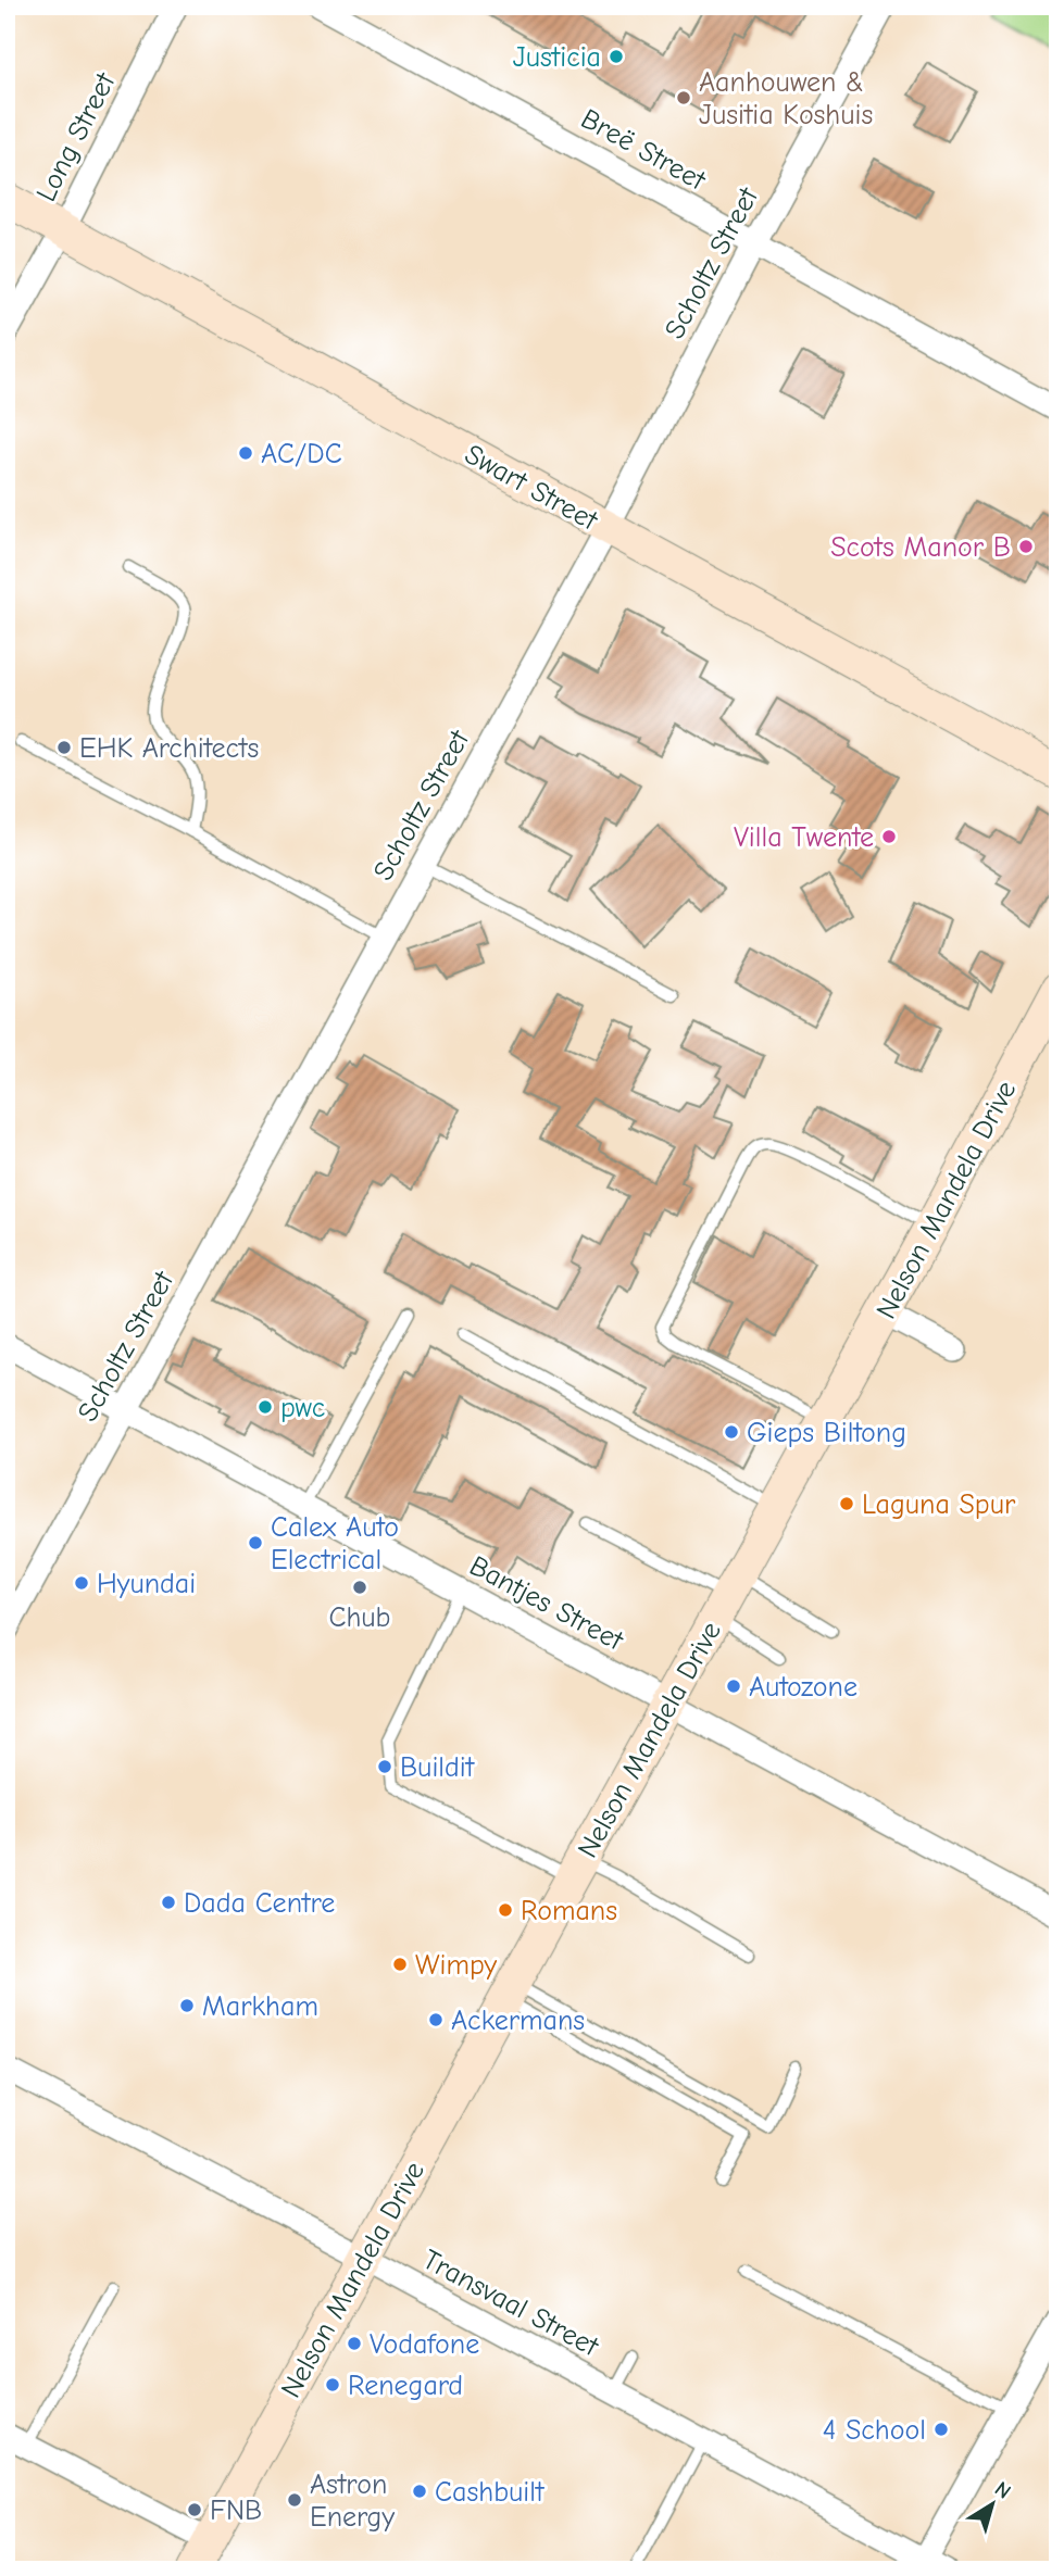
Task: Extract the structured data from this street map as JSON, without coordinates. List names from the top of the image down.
{
  "streets": {
    "main road": ["Swart Street", "Nelson Mandela Drive"],
    "street": [
      "Long Street",
      "Breë Street",
      "Scholtz Street",
      "Bantjes Street",
      "Transvaal Street"
    ]
  },
  "crossings": [
    ["Long Street", "Swart Street"],
    ["Breë Street", "Scholtz Street"],
    ["Scholtz Street", "Swart Street"],
    ["Scholtz Street", "Bantjes Street"],
    ["Nelson Mandela Drive", "Bantjes Street"],
    ["Nelson Mandela Drive", "Transvaal Street"]
  ],
  "places": [
    "Justicia",
    "Aanhouwen & Jusitia Koshuis",
    "AC/DC",
    "Scots Manor B",
    "EHK Architects",
    "Villa Twente",
    "pwc",
    "Gieps Biltong",
    "Laguna Spur",
    "Calex Auto Electrical",
    "Hyundai",
    "Chub",
    "Autozone",
    "Buildit",
    "Dada Centre",
    "Romans",
    "Wimpy",
    "Markham",
    "Ackermans",
    "Vodafone",
    "Renegard",
    "4 School",
    "Cashbuilt",
    "Astron Energy",
    "FNB"
  ],
  "north": "top right"
}
